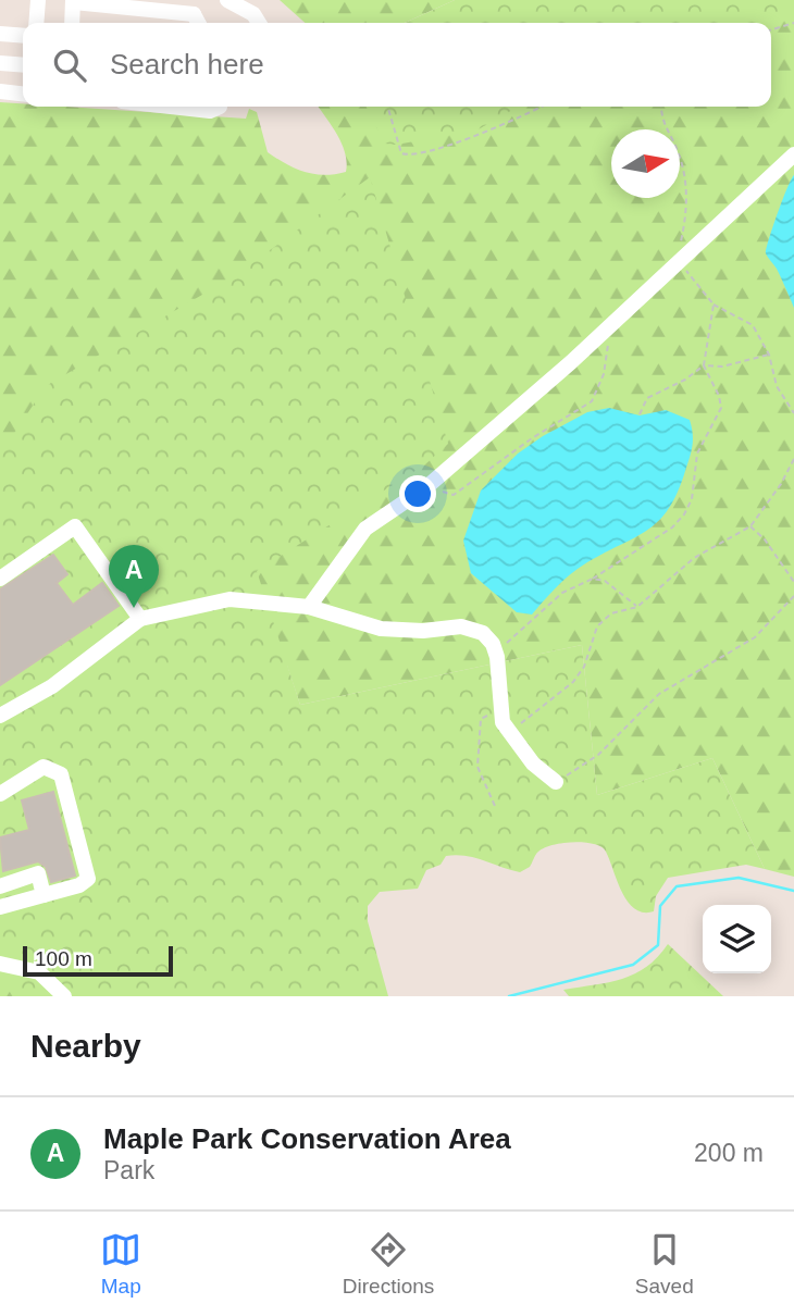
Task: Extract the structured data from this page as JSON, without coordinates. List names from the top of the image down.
{
  "scale_bar": "100 m",
  "north": "right",
  "page": {
    "search": "Search here",
    "pins": "A",
    "scale": "100 m",
    "heading": "Nearby",
    "list": [
      {
        "mark": "A",
        "name": "Maple Park Conservation Area",
        "note": "Park",
        "value": "200 m"
      }
    ],
    "nav": ["Map", "Directions", "Saved"]
  }
}
